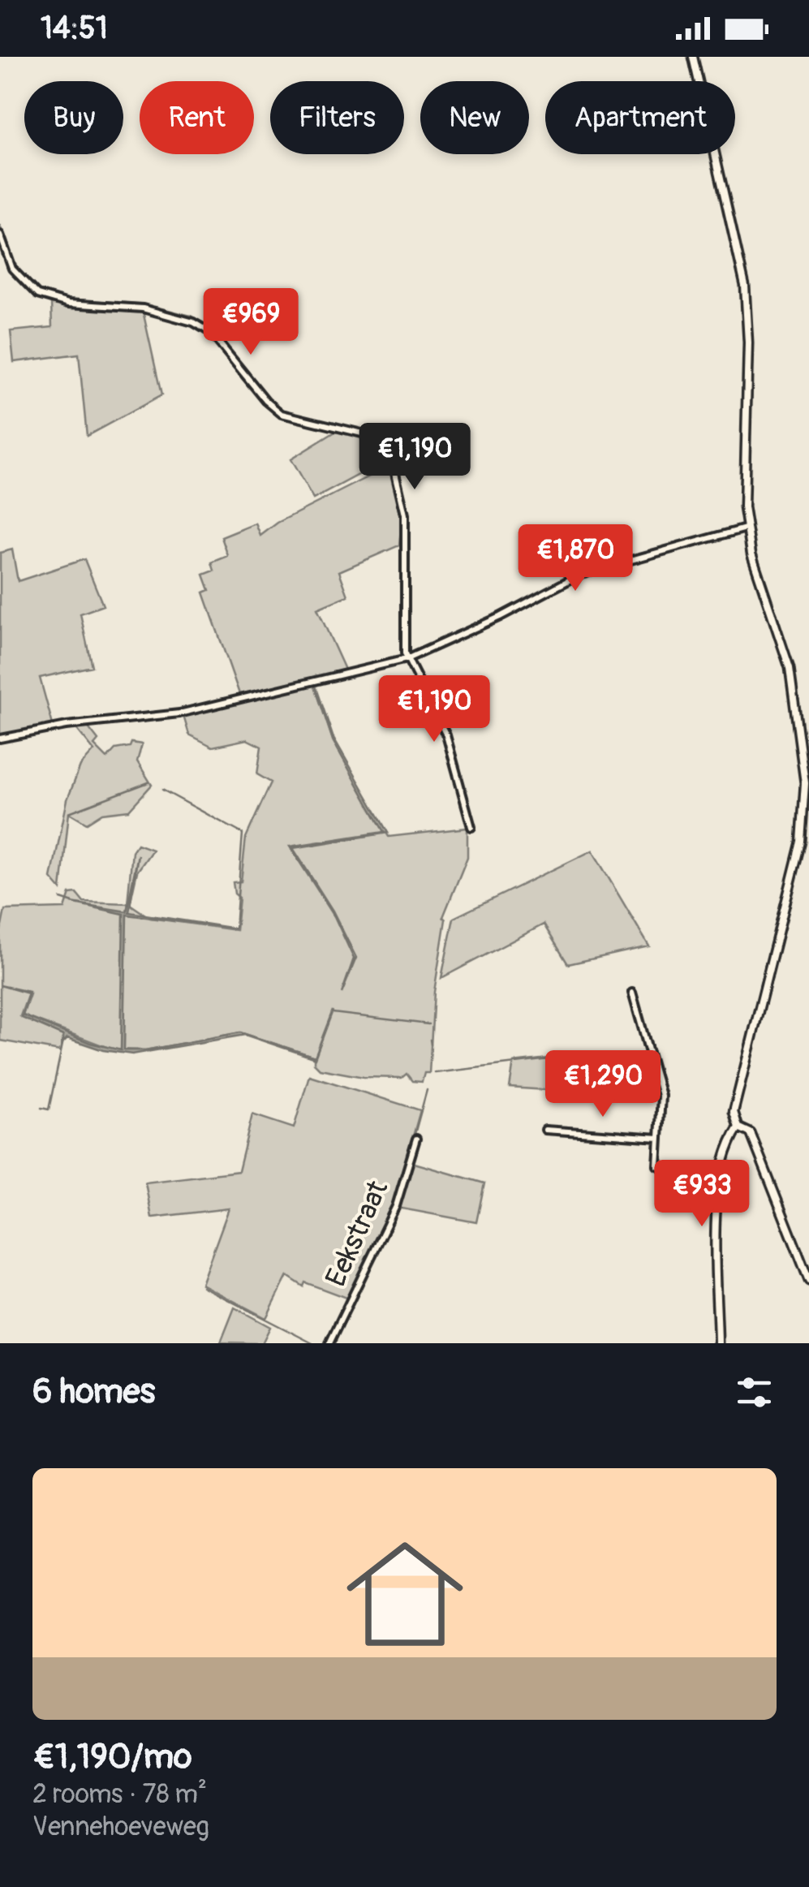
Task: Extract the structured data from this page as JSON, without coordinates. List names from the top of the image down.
{
  "streets": {
    "street": ["Eekstraat"]
  },
  "page": {
    "status": "14:51",
    "chip": [
      "Buy",
      "Rent",
      "Filters",
      "New",
      "Apartment"
    ],
    "price": [
      "€969",
      "€1,190",
      "€1,870",
      "€1,190",
      "€1,290",
      "€933"
    ],
    "heading": "6 homes",
    "list": [
      {
        "name": "€1,190/mo",
        "note": "2 rooms · 78 m² · Vennehoeveweg"
      }
    ]
  }
}
